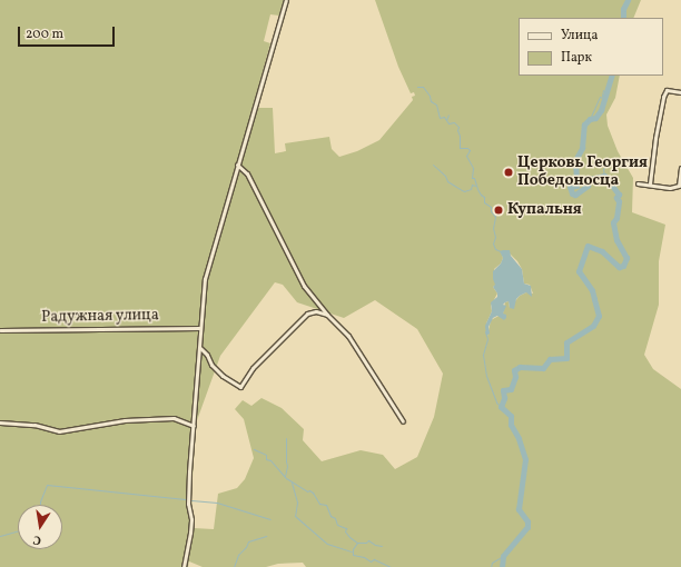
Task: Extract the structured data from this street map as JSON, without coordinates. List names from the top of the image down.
{
  "streets": {
    "street": ["Радужная улица"]
  },
  "places": ["Церковь Георгия Победоносца", "Купальня"],
  "legend": ["Улица", "Парк"],
  "scale_bar": "200 m",
  "north": "bottom"
}
